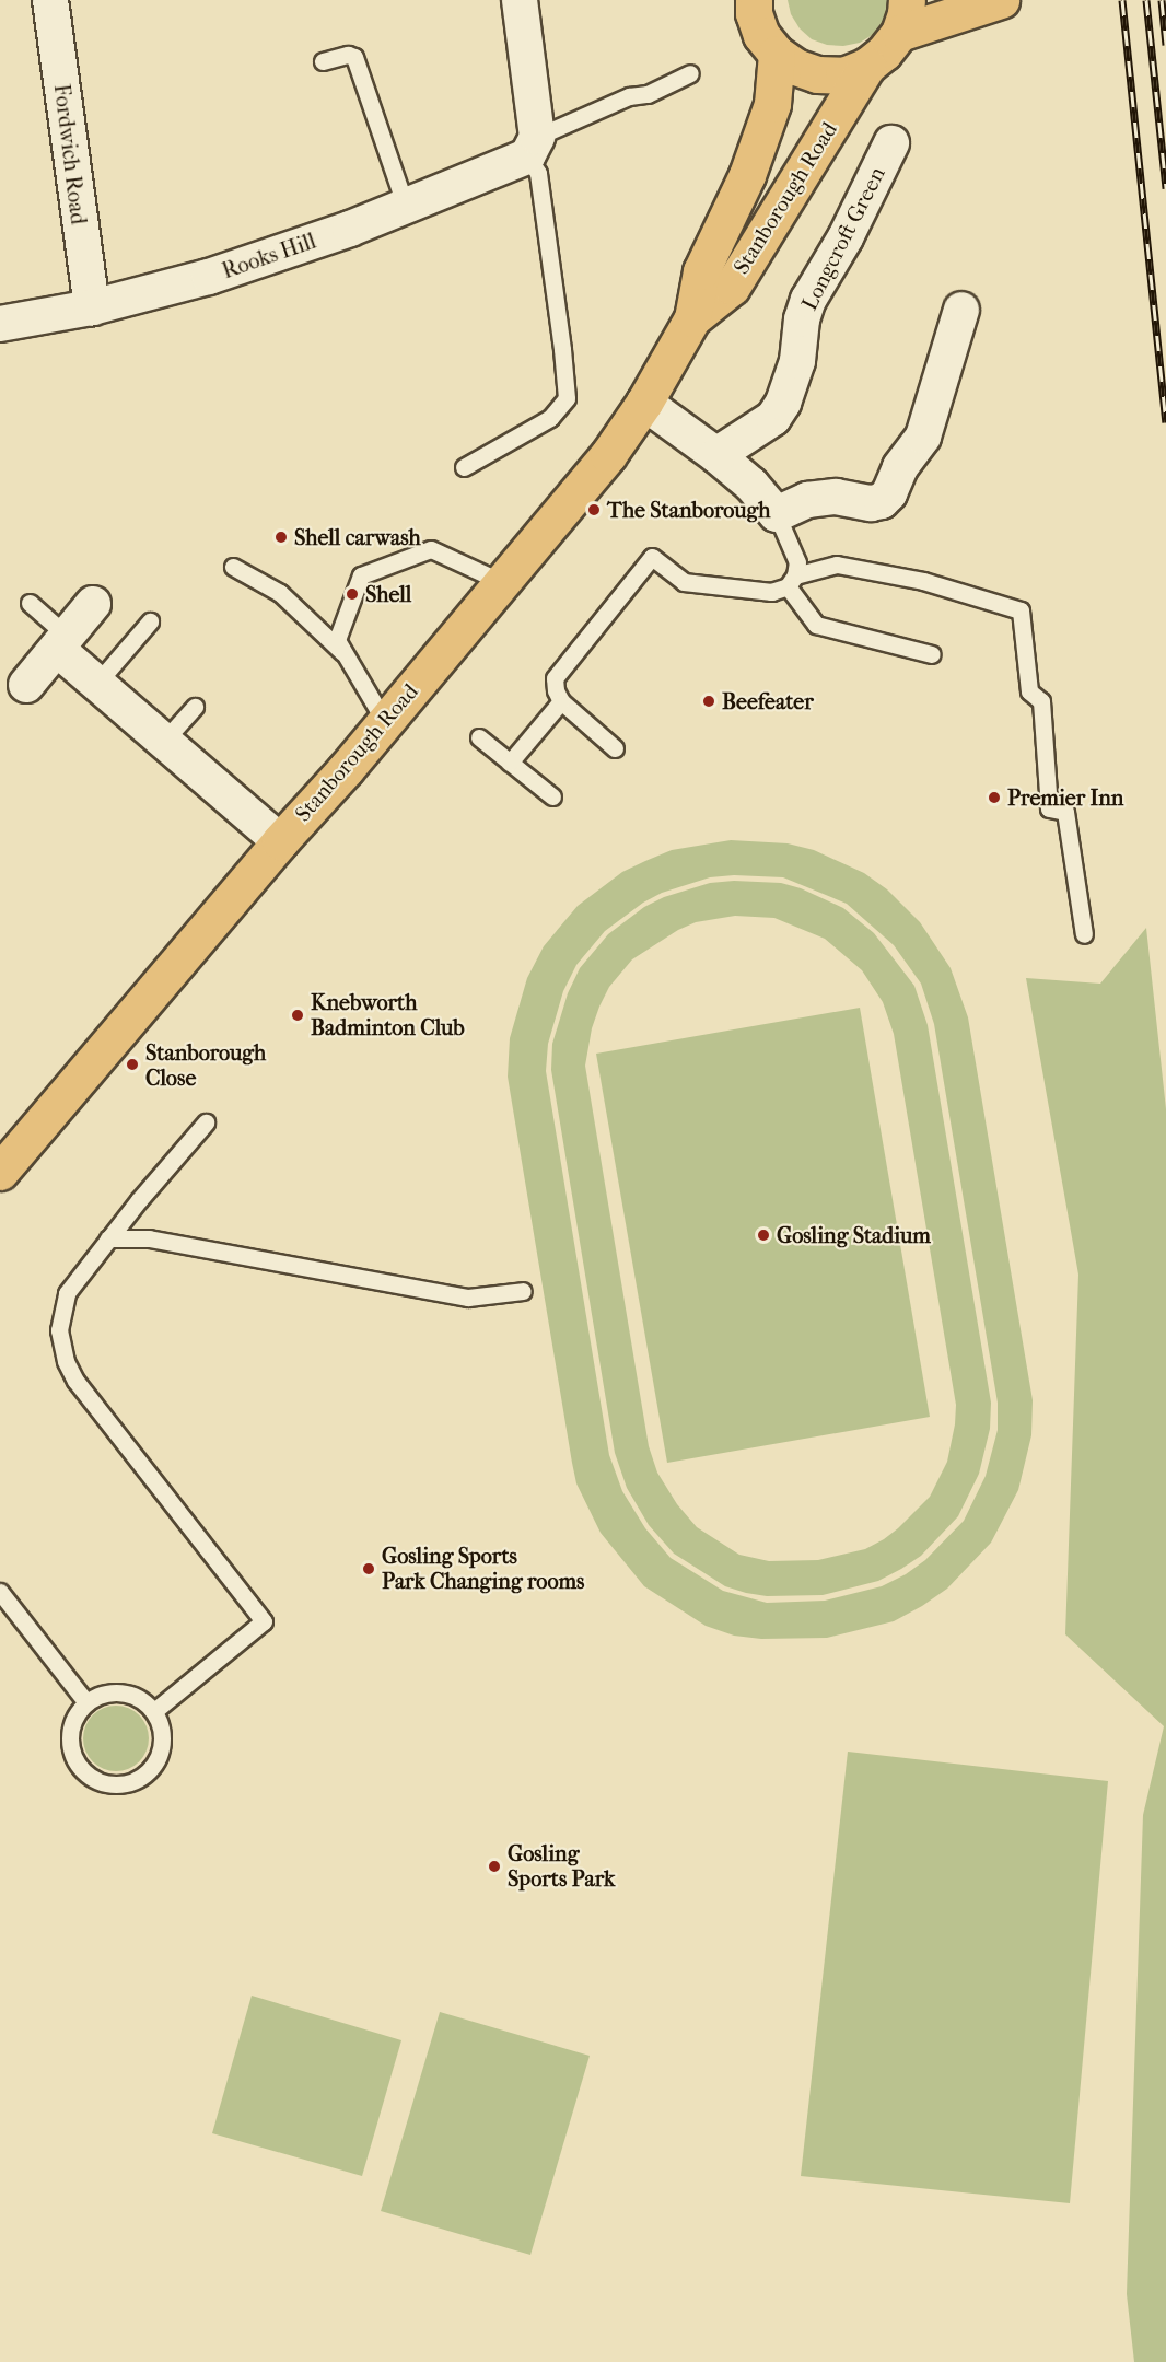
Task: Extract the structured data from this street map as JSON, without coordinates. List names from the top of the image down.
{
  "streets": {
    "main road": ["Stanborough Road"],
    "street": ["Fordwich Road", "Longcroft Green", "Rooks Hill"]
  },
  "crossings": [
    ["Fordwich Road", "Rooks Hill"]
  ],
  "places": [
    "The Stanborough",
    "Shell carwash",
    "Shell",
    "Beefeater",
    "Premier Inn",
    "Knebworth Badminton Club",
    "Stanborough Close",
    "Gosling Stadium",
    "Gosling Sports Park Changing rooms",
    "Gosling Sports Park"
  ]
}
